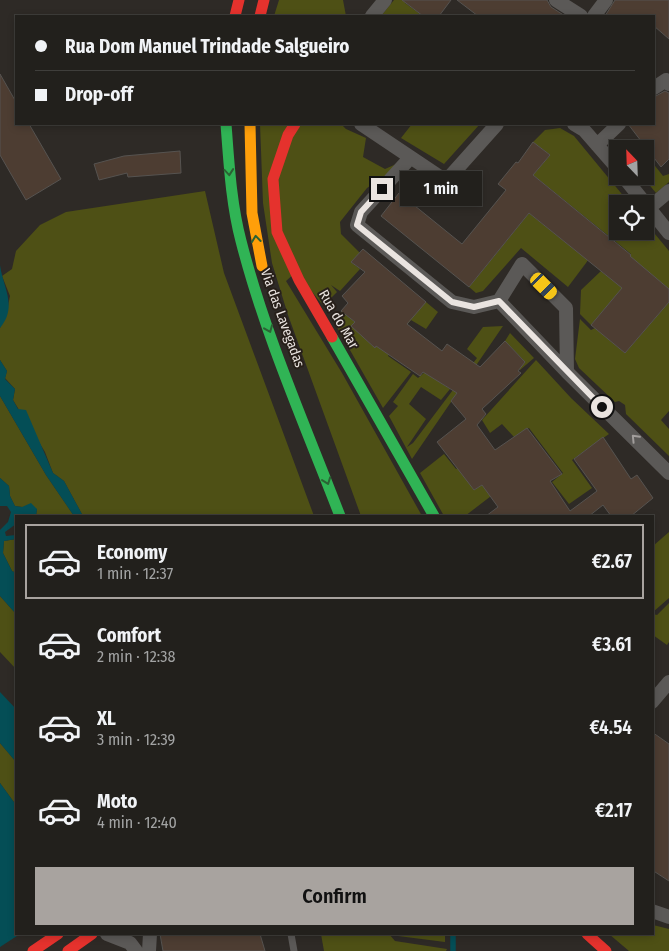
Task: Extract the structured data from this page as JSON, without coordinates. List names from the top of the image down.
{
  "streets": {
    "main road": ["Via das Lavegadas", "Rua do Mar"]
  },
  "north": "top left",
  "page": {
    "banner": ["Rua Dom Manuel Trindade Salgueiro", "Drop-off"],
    "bubble": "1 min",
    "list": [
      {
        "name": "Economy",
        "note": "1 min · 12:37",
        "value": "€2.67"
      },
      {
        "name": "Comfort",
        "note": "2 min · 12:38",
        "value": "€3.61"
      },
      {
        "name": "XL",
        "note": "3 min · 12:39",
        "value": "€4.54"
      },
      {
        "name": "Moto",
        "note": "4 min · 12:40",
        "value": "€2.17"
      }
    ],
    "buttons": "Confirm"
  }
}
